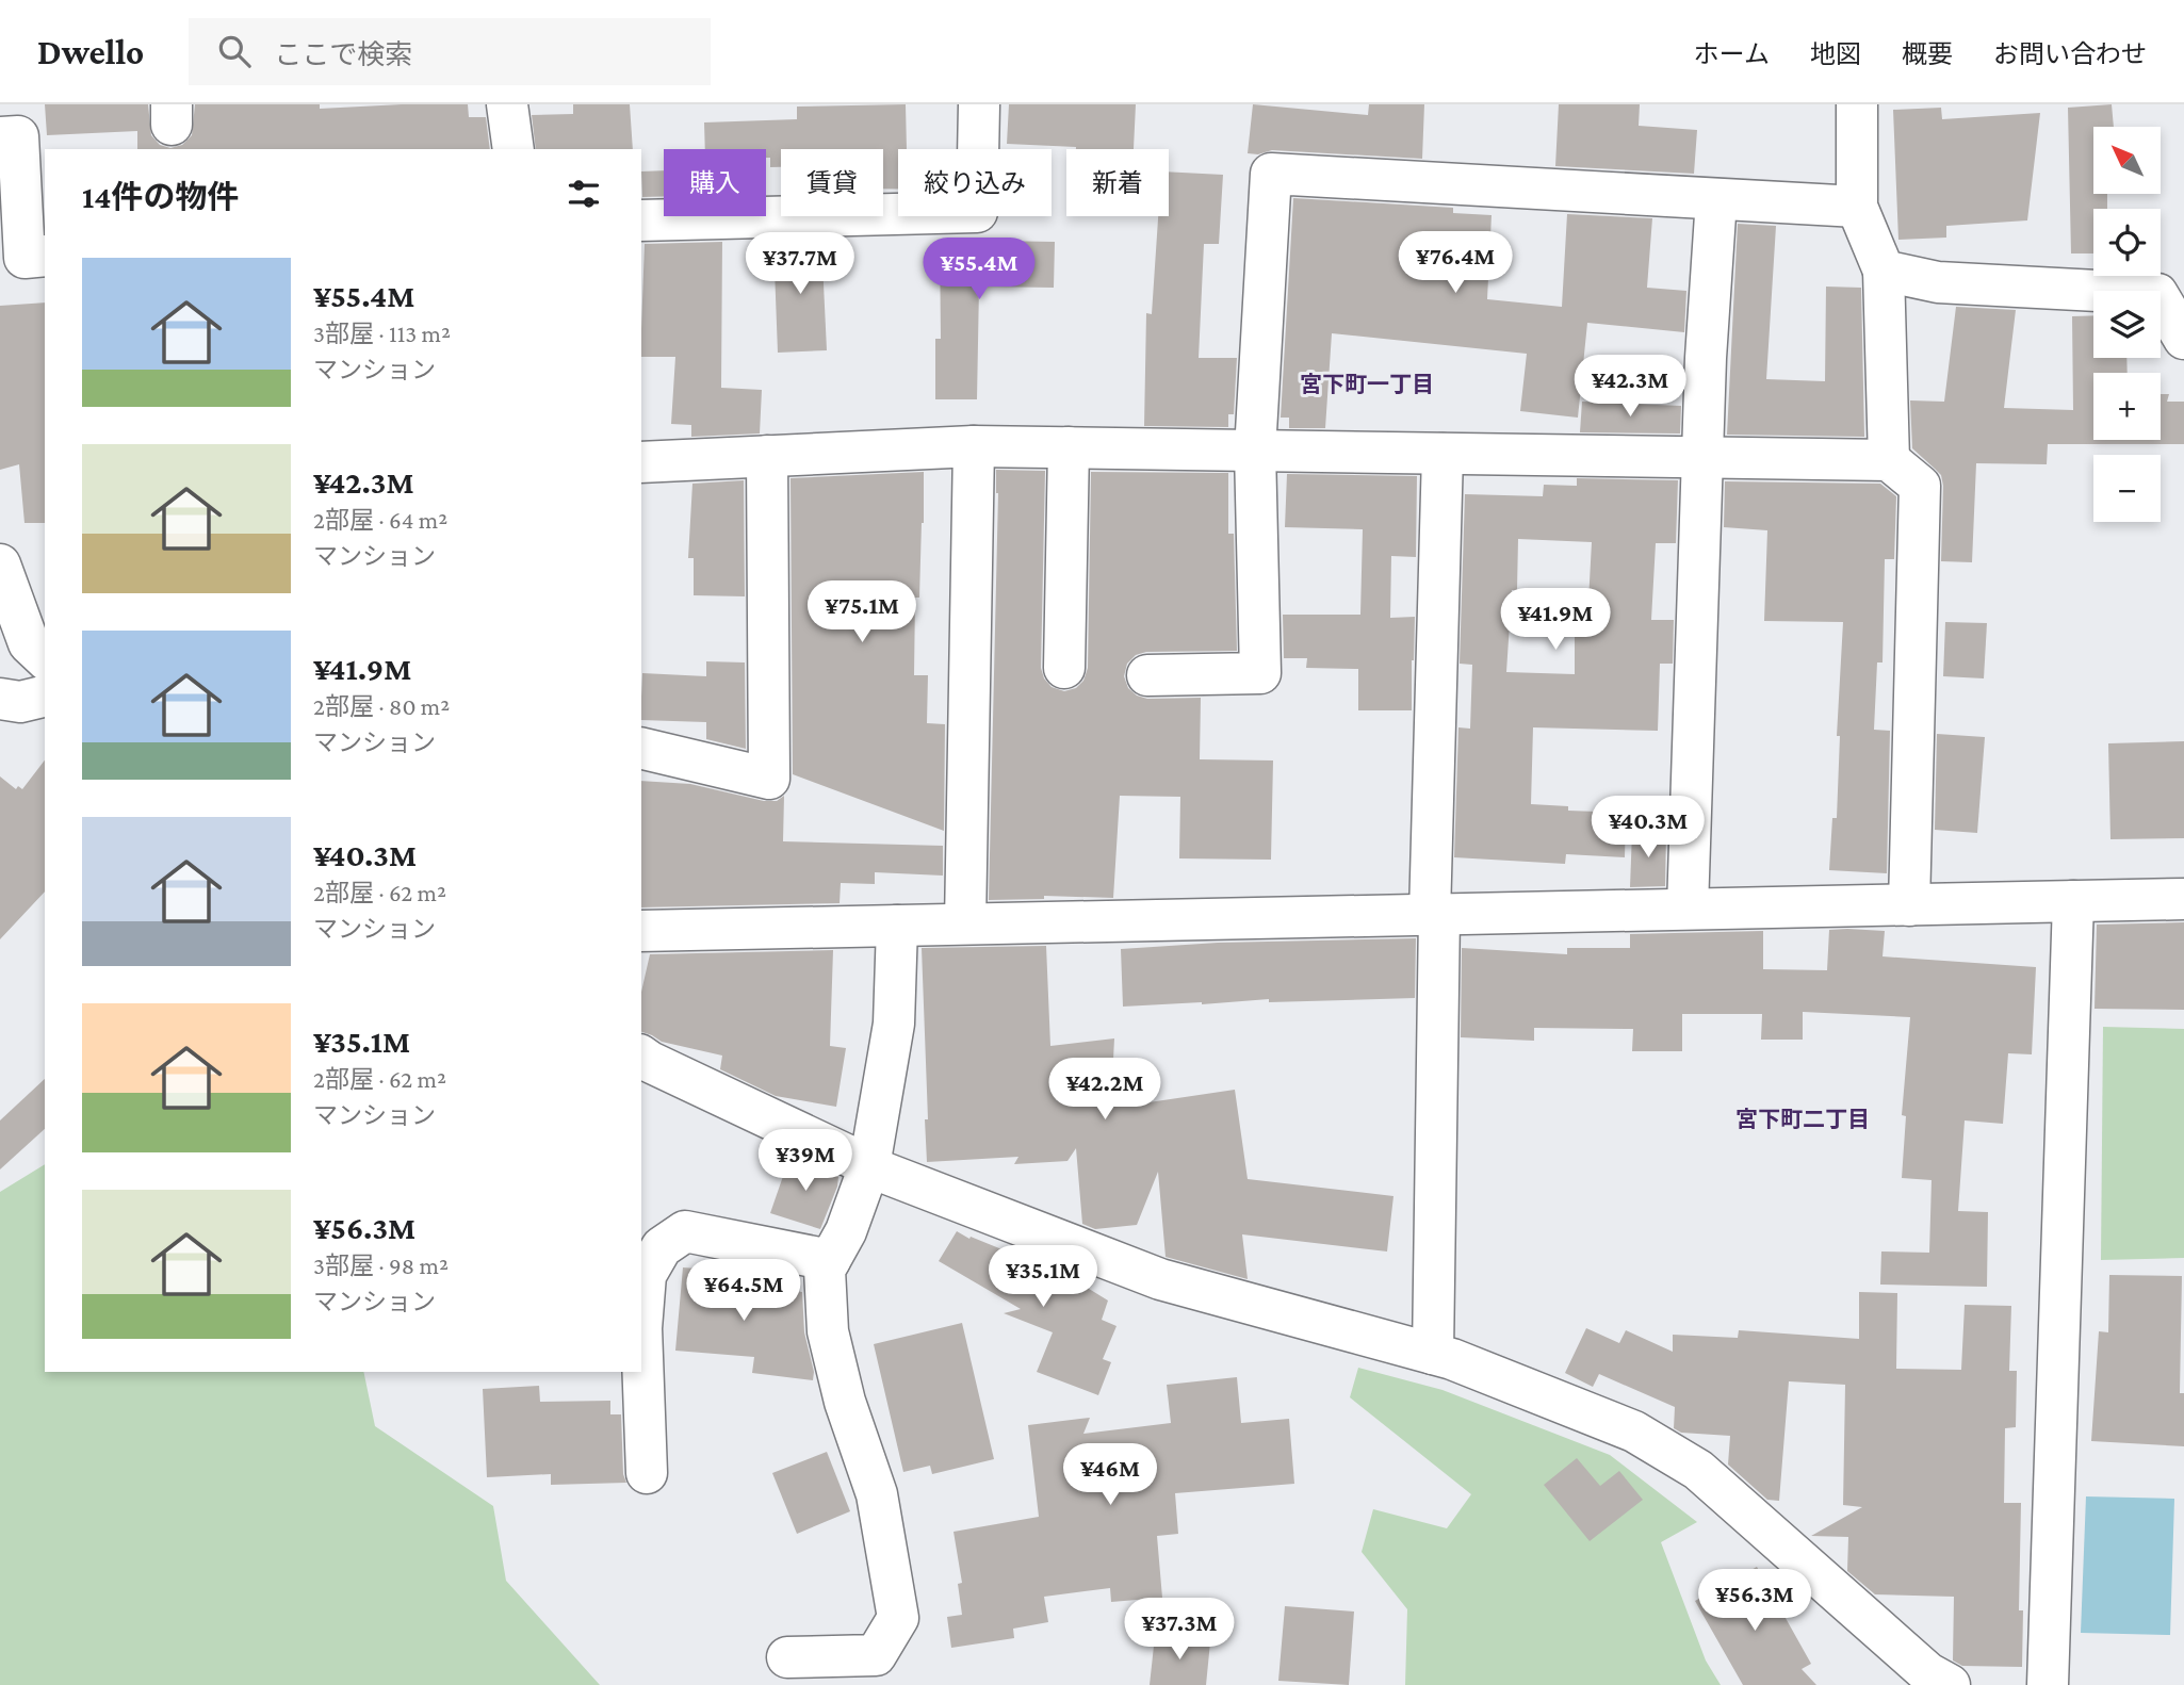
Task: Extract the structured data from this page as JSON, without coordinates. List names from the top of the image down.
{
  "districts": ["宮下町一丁目", "宮下町二丁目"],
  "north": "top left",
  "page": {
    "header": "Dwello",
    "search": "ここで検索",
    "nav": [
      "ホーム",
      "地図",
      "概要",
      "お問い合わせ"
    ],
    "map_buttons": ["+", "−"],
    "chip": [
      "購入",
      "賃貸",
      "絞り込み",
      "新着"
    ],
    "heading": "14件の物件",
    "price": [
      "¥76.4M",
      "¥37.7M",
      "¥55.4M",
      "¥42.3M",
      "¥75.1M",
      "¥41.9M",
      "¥40.3M",
      "¥42.2M",
      "¥39M",
      "¥35.1M",
      "¥64.5M",
      "¥46M",
      "¥56.3M",
      "¥37.3M"
    ],
    "list": [
      {
        "name": "¥55.4M",
        "note": "3部屋 · 113 m² · マンション"
      },
      {
        "name": "¥42.3M",
        "note": "2部屋 · 64 m² · マンション"
      },
      {
        "name": "¥41.9M",
        "note": "2部屋 · 80 m² · マンション"
      },
      {
        "name": "¥40.3M",
        "note": "2部屋 · 62 m² · マンション"
      },
      {
        "name": "¥35.1M",
        "note": "2部屋 · 62 m² · マンション"
      },
      {
        "name": "¥56.3M",
        "note": "3部屋 · 98 m² · マンション"
      }
    ]
  }
}
